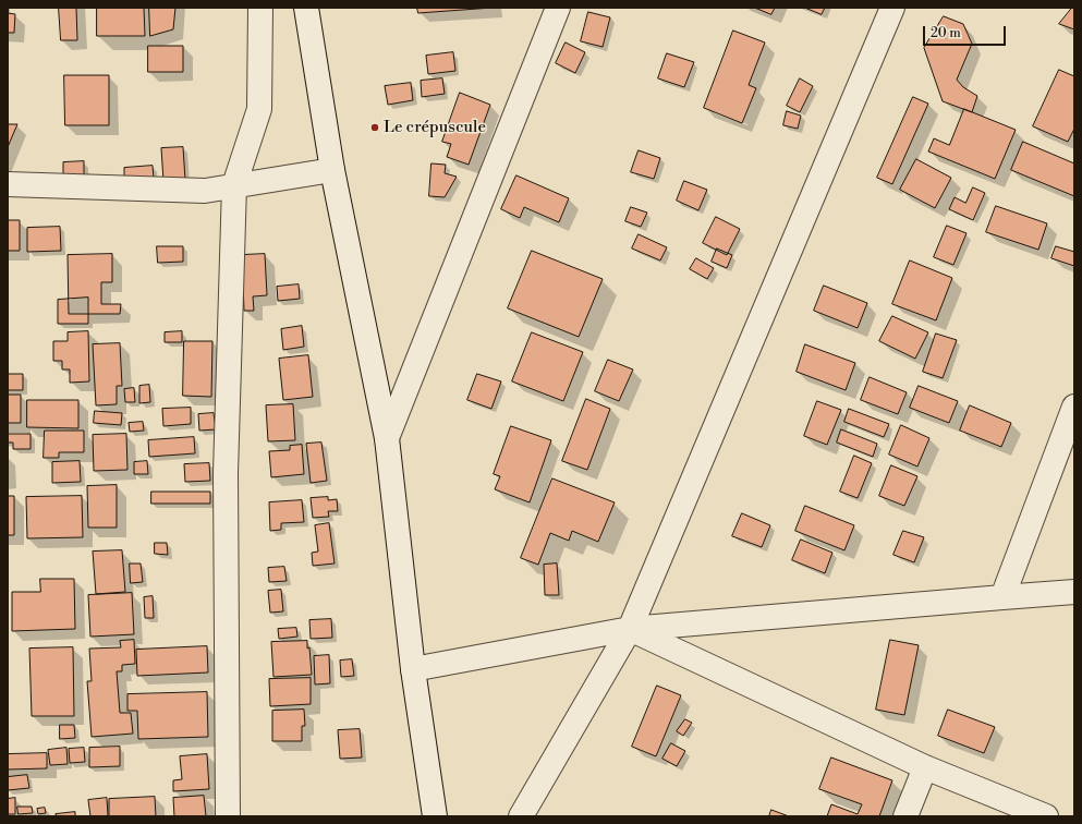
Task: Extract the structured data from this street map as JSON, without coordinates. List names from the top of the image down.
{
  "places": ["Le crépuscule"],
  "scale_bar": "20 m"
}
